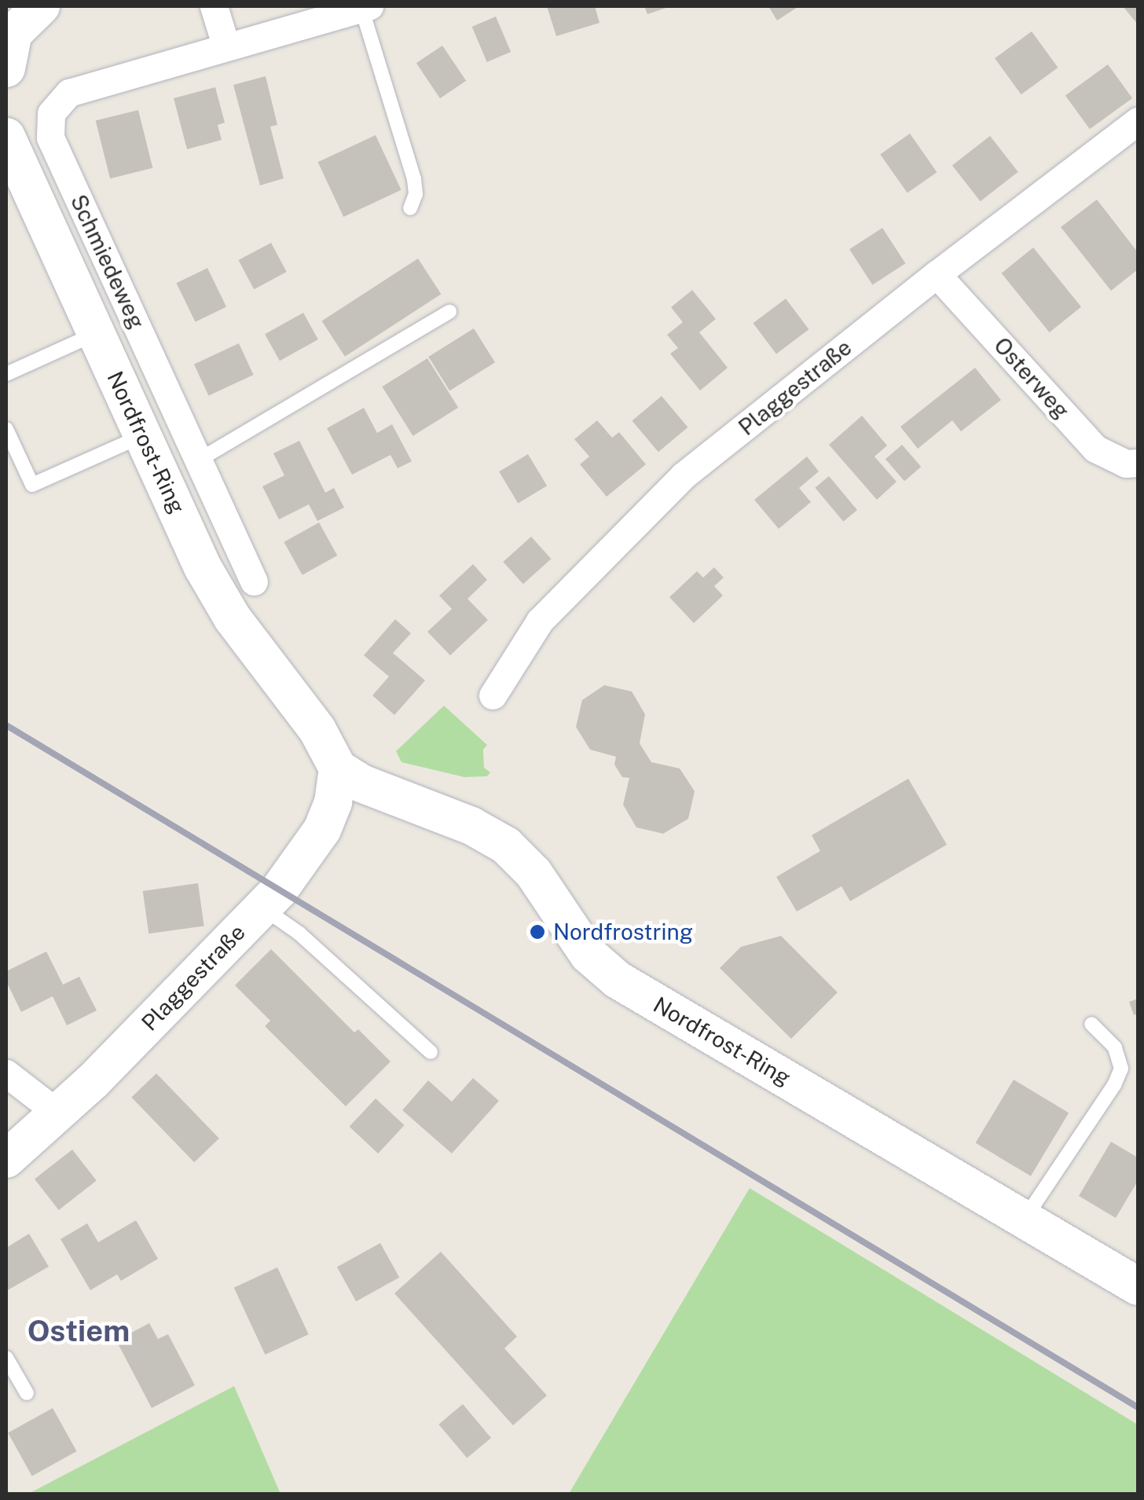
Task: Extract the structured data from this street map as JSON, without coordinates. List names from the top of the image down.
{
  "streets": {
    "street": [
      "Schmiedeweg",
      "Osterweg",
      "Plaggestraße",
      "Nordfrost-Ring"
    ]
  },
  "crossings": [
    ["Osterweg", "Plaggestraße"],
    ["Plaggestraße", "Nordfrost-Ring"]
  ],
  "districts": ["Ostiem"],
  "places": ["Nordfrostring"]
}
